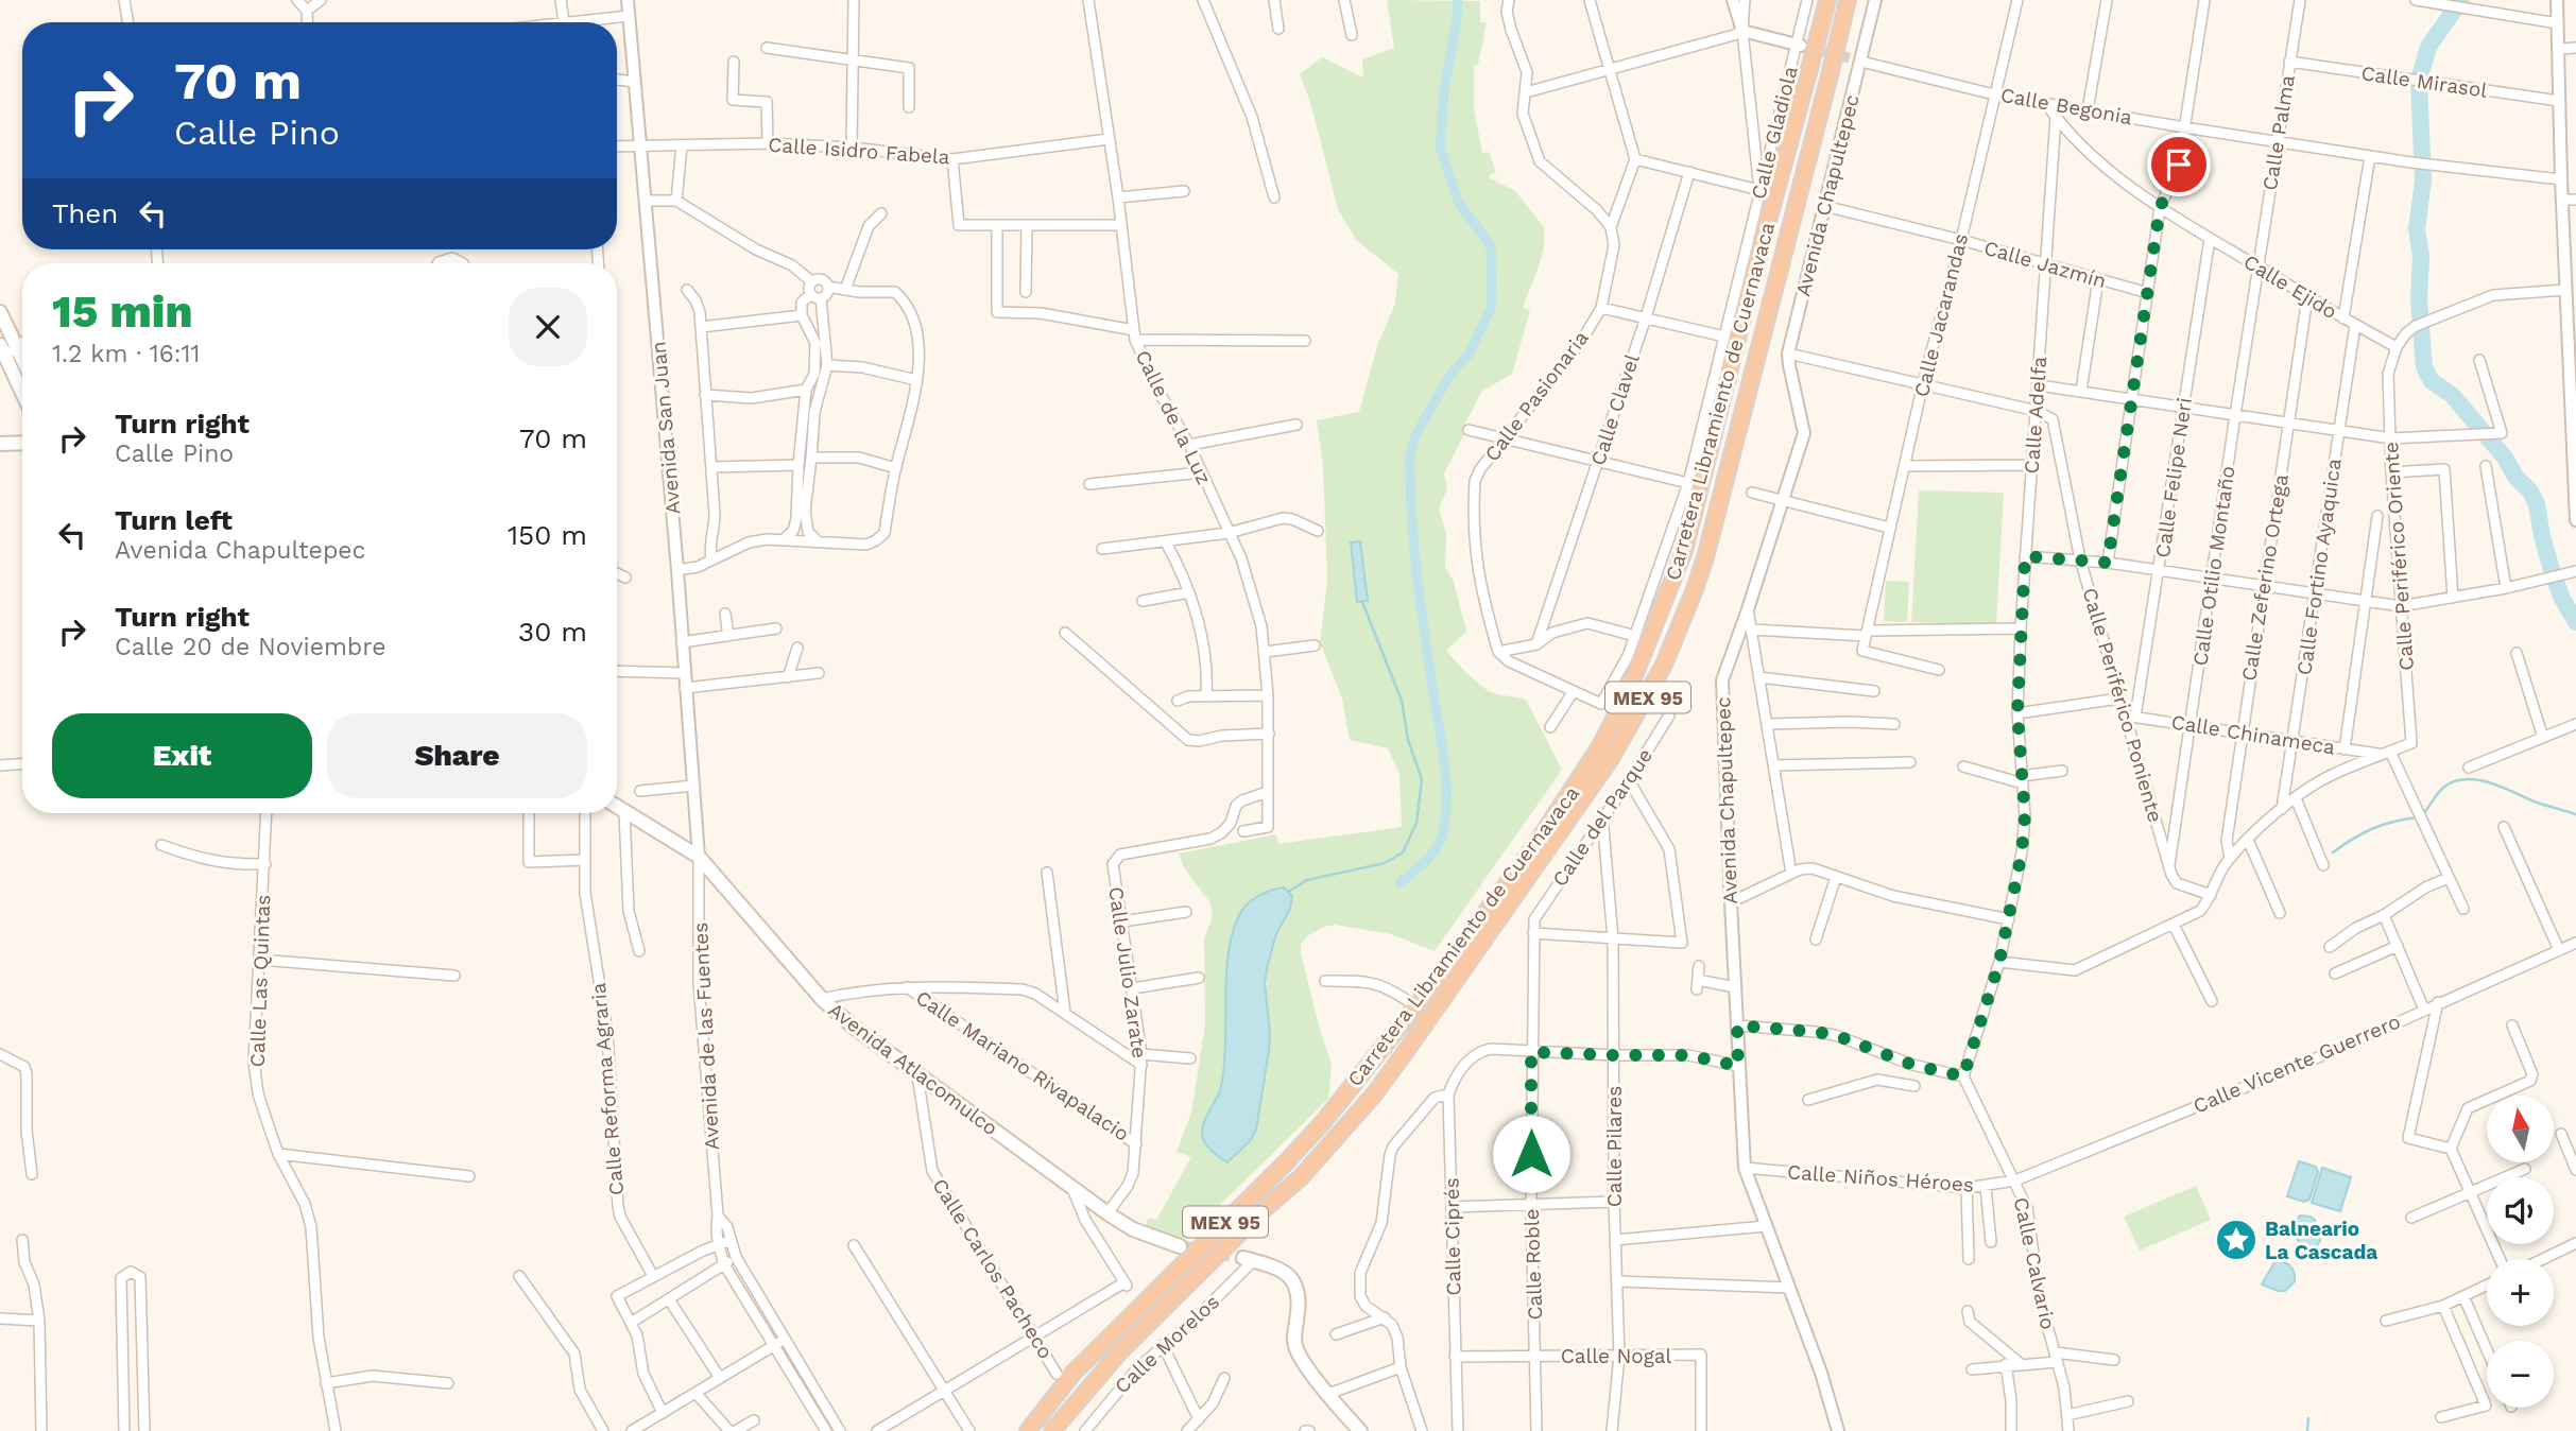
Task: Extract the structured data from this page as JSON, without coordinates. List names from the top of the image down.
{
  "streets": {
    "highway": ["Carretera Libramiento de Cuernavaca", "MEX 95"],
    "main road": ["Avenida Atlacomulco"],
    "street": [
      "Calle Mirasol",
      "Calle Begonia",
      "Calle Gladiola",
      "Calle Palma",
      "Calle Isidro Fabela",
      "Avenida Chapultepec",
      "Calle Jazmín",
      "Calle Ejido",
      "Calle Jacarandas",
      "Calle Pasionaria",
      "Calle Clavel",
      "Calle Adelfa",
      "Calle de la Luz",
      "Avenida San Juan",
      "Calle Felipe Neri",
      "Calle Periférico Oriente",
      "Calle Otilio Montaño",
      "Calle Fortino Ayaquica",
      "Calle Zeferino Ortega",
      "Calle Periférico Poniente",
      "Calle Chinameca",
      "Calle del Parque",
      "Calle Julio Zarate",
      "Calle Las Quintas",
      "Avenida de las Fuentes",
      "Calle Vicente Guerrero",
      "Calle Mariano Rivapalacio",
      "Calle Reforma Agraria",
      "Calle Pilares",
      "Calle Niños Héroes",
      "Calle Ciprés",
      "Calle Calvario",
      "Calle Roble",
      "Calle Carlos Pacheco",
      "Calle Morelos",
      "Calle Nogal"
    ]
  },
  "crossings": [
    ["Calle Mirasol", "Calle Palma"],
    ["Calle Begonia", "Calle Palma"],
    ["Calle Begonia", "Avenida Chapultepec"],
    ["Calle Begonia", "Calle Ejido"],
    ["Calle Begonia", "Calle Jacarandas"],
    ["Calle Gladiola", "Calle Pasionaria"],
    ["Calle Palma", "Calle Ejido"],
    ["Calle Palma", "Calle Otilio Montaño"],
    ["Calle Isidro Fabela", "Calle de la Luz"],
    ["Calle Isidro Fabela", "Avenida San Juan"],
    ["Avenida Chapultepec", "Calle Jazmín"],
    ["Avenida Chapultepec", "Calle Niños Héroes"],
    ["Calle Jazmín", "Calle Jacarandas"],
    ["Calle Jazmín", "Calle Adelfa"],
    ["Calle Ejido", "Calle Adelfa"],
    ["Calle Ejido", "Calle Felipe Neri"],
    ["Calle Ejido", "Calle Periférico Oriente"],
    ["Calle Ejido", "Calle Otilio Montaño"],
    ["Calle Ejido", "Calle Fortino Ayaquica"],
    ["Calle Ejido", "Calle Zeferino Ortega"],
    ["Calle Adelfa", "Calle Periférico Poniente"],
    ["Calle de la Luz", "Calle Julio Zarate"],
    ["Avenida San Juan", "Avenida de las Fuentes"],
    ["Avenida San Juan", "Avenida Atlacomulco"],
    ["Calle Felipe Neri", "Calle Periférico Poniente"],
    ["Calle Felipe Neri", "Calle Chinameca"],
    ["Calle Periférico Oriente", "Calle Chinameca"],
    ["Calle Otilio Montaño", "Calle Periférico Poniente"],
    ["Calle Otilio Montaño", "Calle Chinameca"],
    ["Calle Fortino Ayaquica", "Calle Chinameca"],
    ["Calle Zeferino Ortega", "Calle Chinameca"],
    ["Calle Periférico Poniente", "Calle Chinameca"],
    ["Calle del Parque", "Calle Pilares"],
    ["Calle del Parque", "Calle Roble"],
    ["Calle Julio Zarate", "Calle Mariano Rivapalacio"],
    ["Calle Julio Zarate", "Avenida Atlacomulco"],
    ["Avenida de las Fuentes", "Avenida Atlacomulco"],
    ["Calle Vicente Guerrero", "Calle Niños Héroes"],
    ["Calle Vicente Guerrero", "Calle Calvario"],
    ["Calle Mariano Rivapalacio", "Avenida Atlacomulco"],
    ["Avenida Atlacomulco", "Calle Carlos Pacheco"],
    ["Calle Pilares", "Calle Nogal"],
    ["Calle Niños Héroes", "Calle Calvario"],
    ["Calle Ciprés", "Calle Nogal"],
    ["Calle Roble", "Calle Nogal"]
  ],
  "places": {
    "place": ["Balneario La Cascada"]
  },
  "north": "top",
  "page": {
    "turn": ["70 m", "Calle Pino"],
    "then": "Then",
    "heading": ["15 min", "1.2 km · 16:11"],
    "list": [
      {
        "name": "Turn right",
        "note": "Calle Pino",
        "value": "70 m"
      },
      {
        "name": "Turn left",
        "note": "Avenida Chapultepec",
        "value": "150 m"
      },
      {
        "name": "Turn right",
        "note": "Calle 20 de Noviembre",
        "value": "30 m"
      }
    ],
    "buttons": ["Exit", "Share"],
    "map_buttons": ["+", "−"]
  }
}
